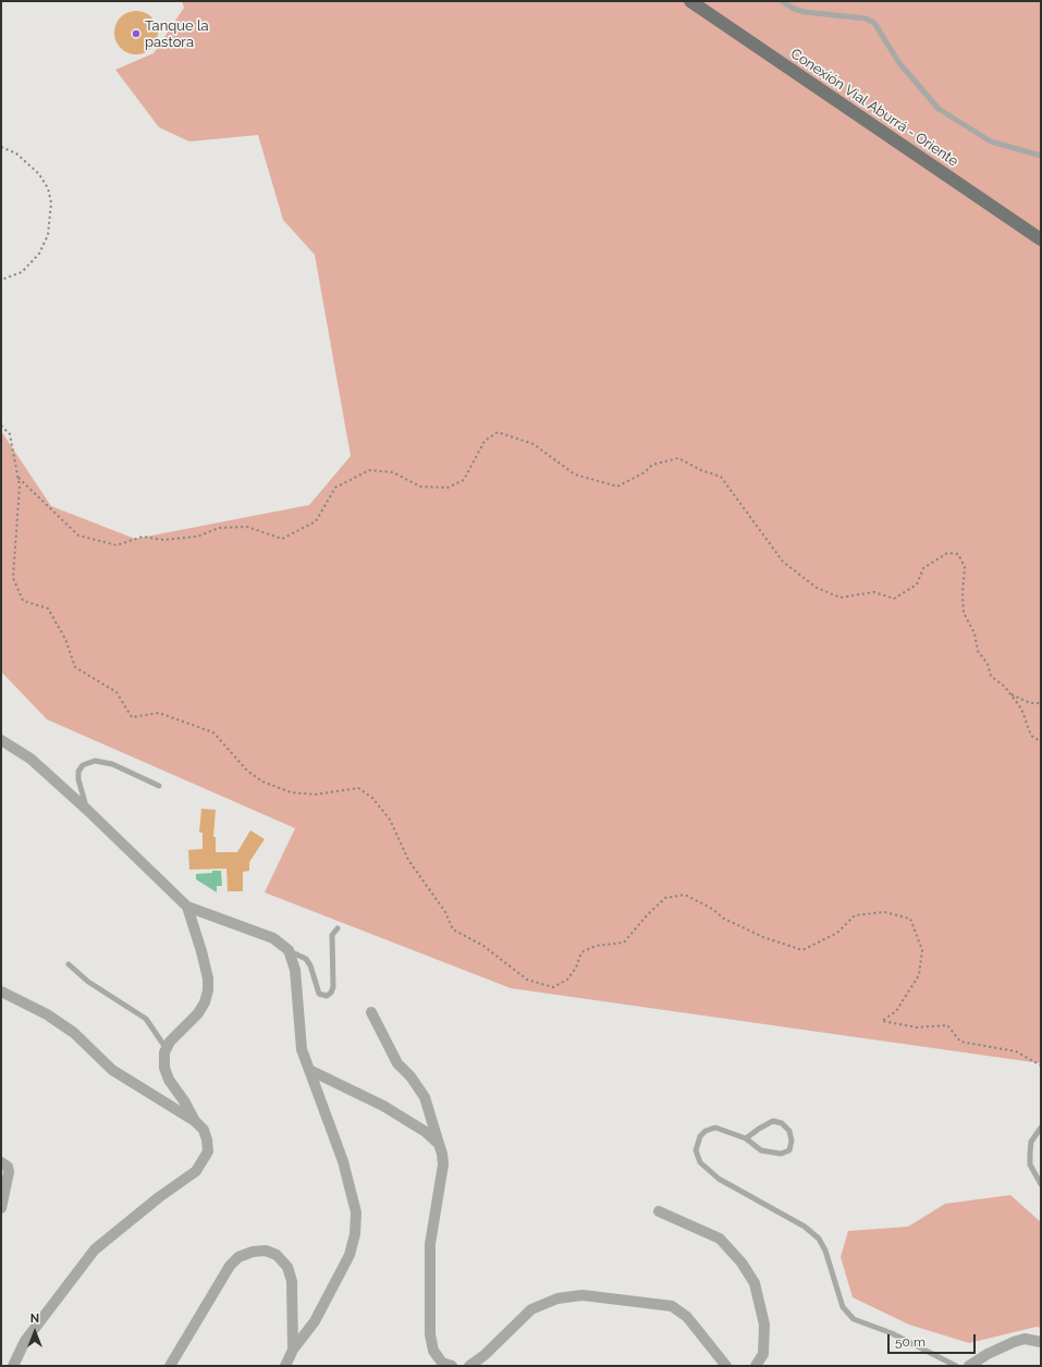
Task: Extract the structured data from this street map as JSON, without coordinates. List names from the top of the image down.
{
  "streets": {
    "main road": ["Conexión Vial Aburrá - Oriente"]
  },
  "places": ["Tanque la pastora"],
  "scale_bar": "50 m",
  "north": "top"
}
